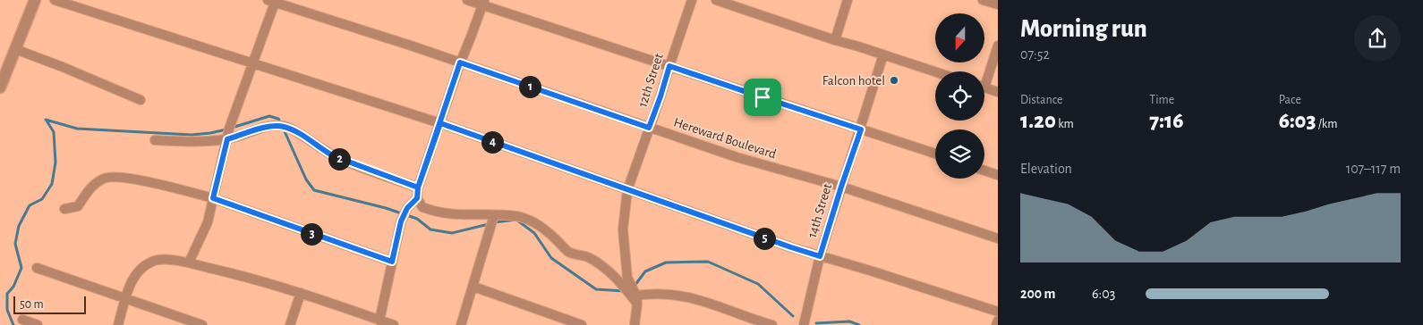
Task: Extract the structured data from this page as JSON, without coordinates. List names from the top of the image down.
{
  "streets": {
    "street": ["12th Street", "Hereward Boulevard", "14th Street"]
  },
  "crossings": [
    ["12th Street", "Hereward Boulevard"],
    ["Hereward Boulevard", "14th Street"]
  ],
  "places": ["Falcon hotel"],
  "scale_bar": "50 m",
  "north": "bottom",
  "page": {
    "heading": ["Morning run", "07:52"],
    "pins": [
      "1",
      "4",
      "2",
      "3",
      "5"
    ],
    "stats": [
      ["Distance", "1.20 km"],
      ["Time", "7:16"],
      ["Pace", "6:03 /km"]
    ],
    "chart": ["Elevation", "107–117 m"],
    "list": [
      {
        "name": "200 m",
        "note": "6:03"
      }
    ],
    "scale": "50 m"
  }
}
